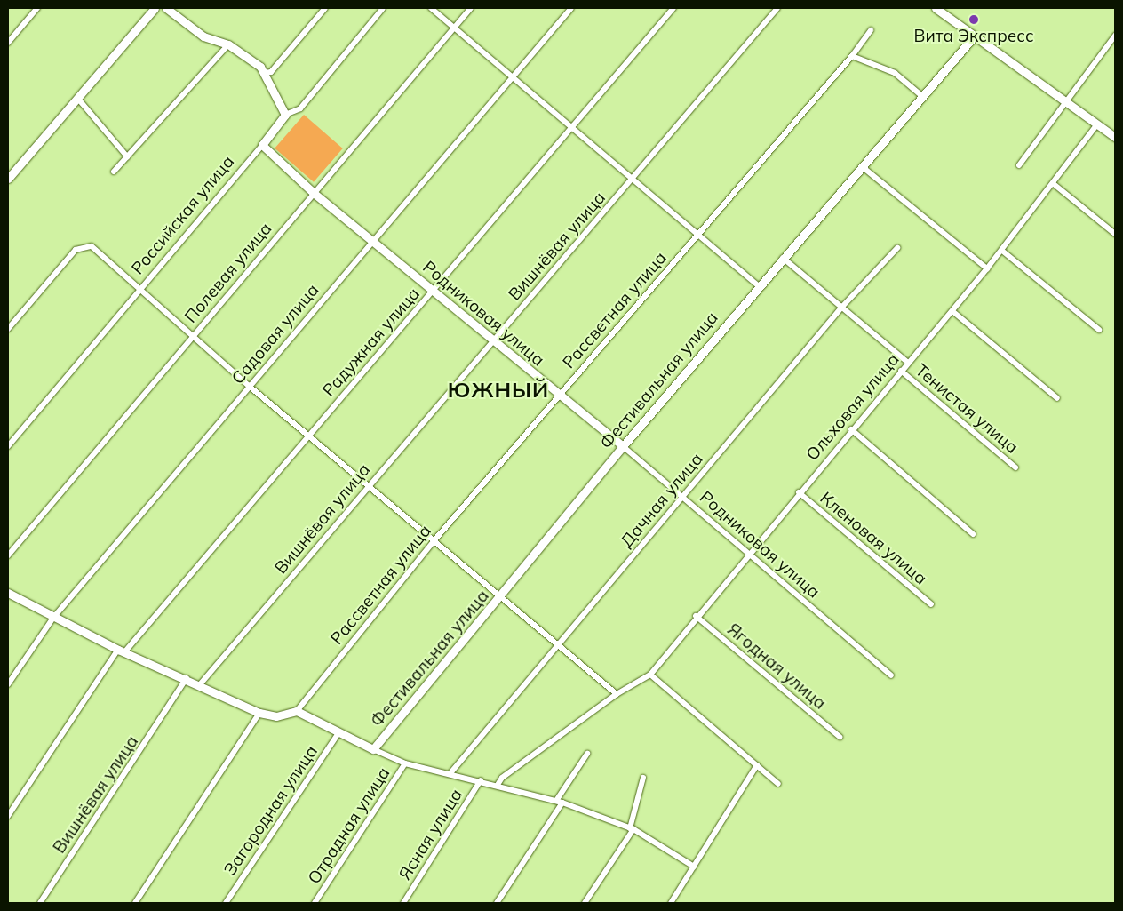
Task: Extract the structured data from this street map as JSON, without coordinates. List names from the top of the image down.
{
  "streets": {
    "street": [
      "Российская улица",
      "Вишнёвая улица",
      "Полевая улица",
      "Рассветная улица",
      "Родниковая улица",
      "Садовая улица",
      "Радужная улица",
      "Фестивальная улица",
      "Ольховая улица",
      "Тенистая улица",
      "Дачная улица",
      "Кленовая улица",
      "Ягодная улица",
      "Загородная улица",
      "Отрадная улица",
      "Ясная улица"
    ]
  },
  "crossings": [
    ["Российская улица", "Родниковая улица"],
    ["Вишнёвая улица", "Родниковая улица"],
    ["Полевая улица", "Родниковая улица"],
    ["Рассветная улица", "Родниковая улица"],
    ["Родниковая улица", "Садовая улица"],
    ["Родниковая улица", "Радужная улица"],
    ["Родниковая улица", "Фестивальная улица"],
    ["Родниковая улица", "Ольховая улица"],
    ["Родниковая улица", "Дачная улица"],
    ["Ольховая улица", "Тенистая улица"],
    ["Ольховая улица", "Кленовая улица"],
    ["Ольховая улица", "Ягодная улица"]
  ],
  "districts": ["ЮЖНЫЙ"],
  "places": ["Вита Экспресс"]
}
